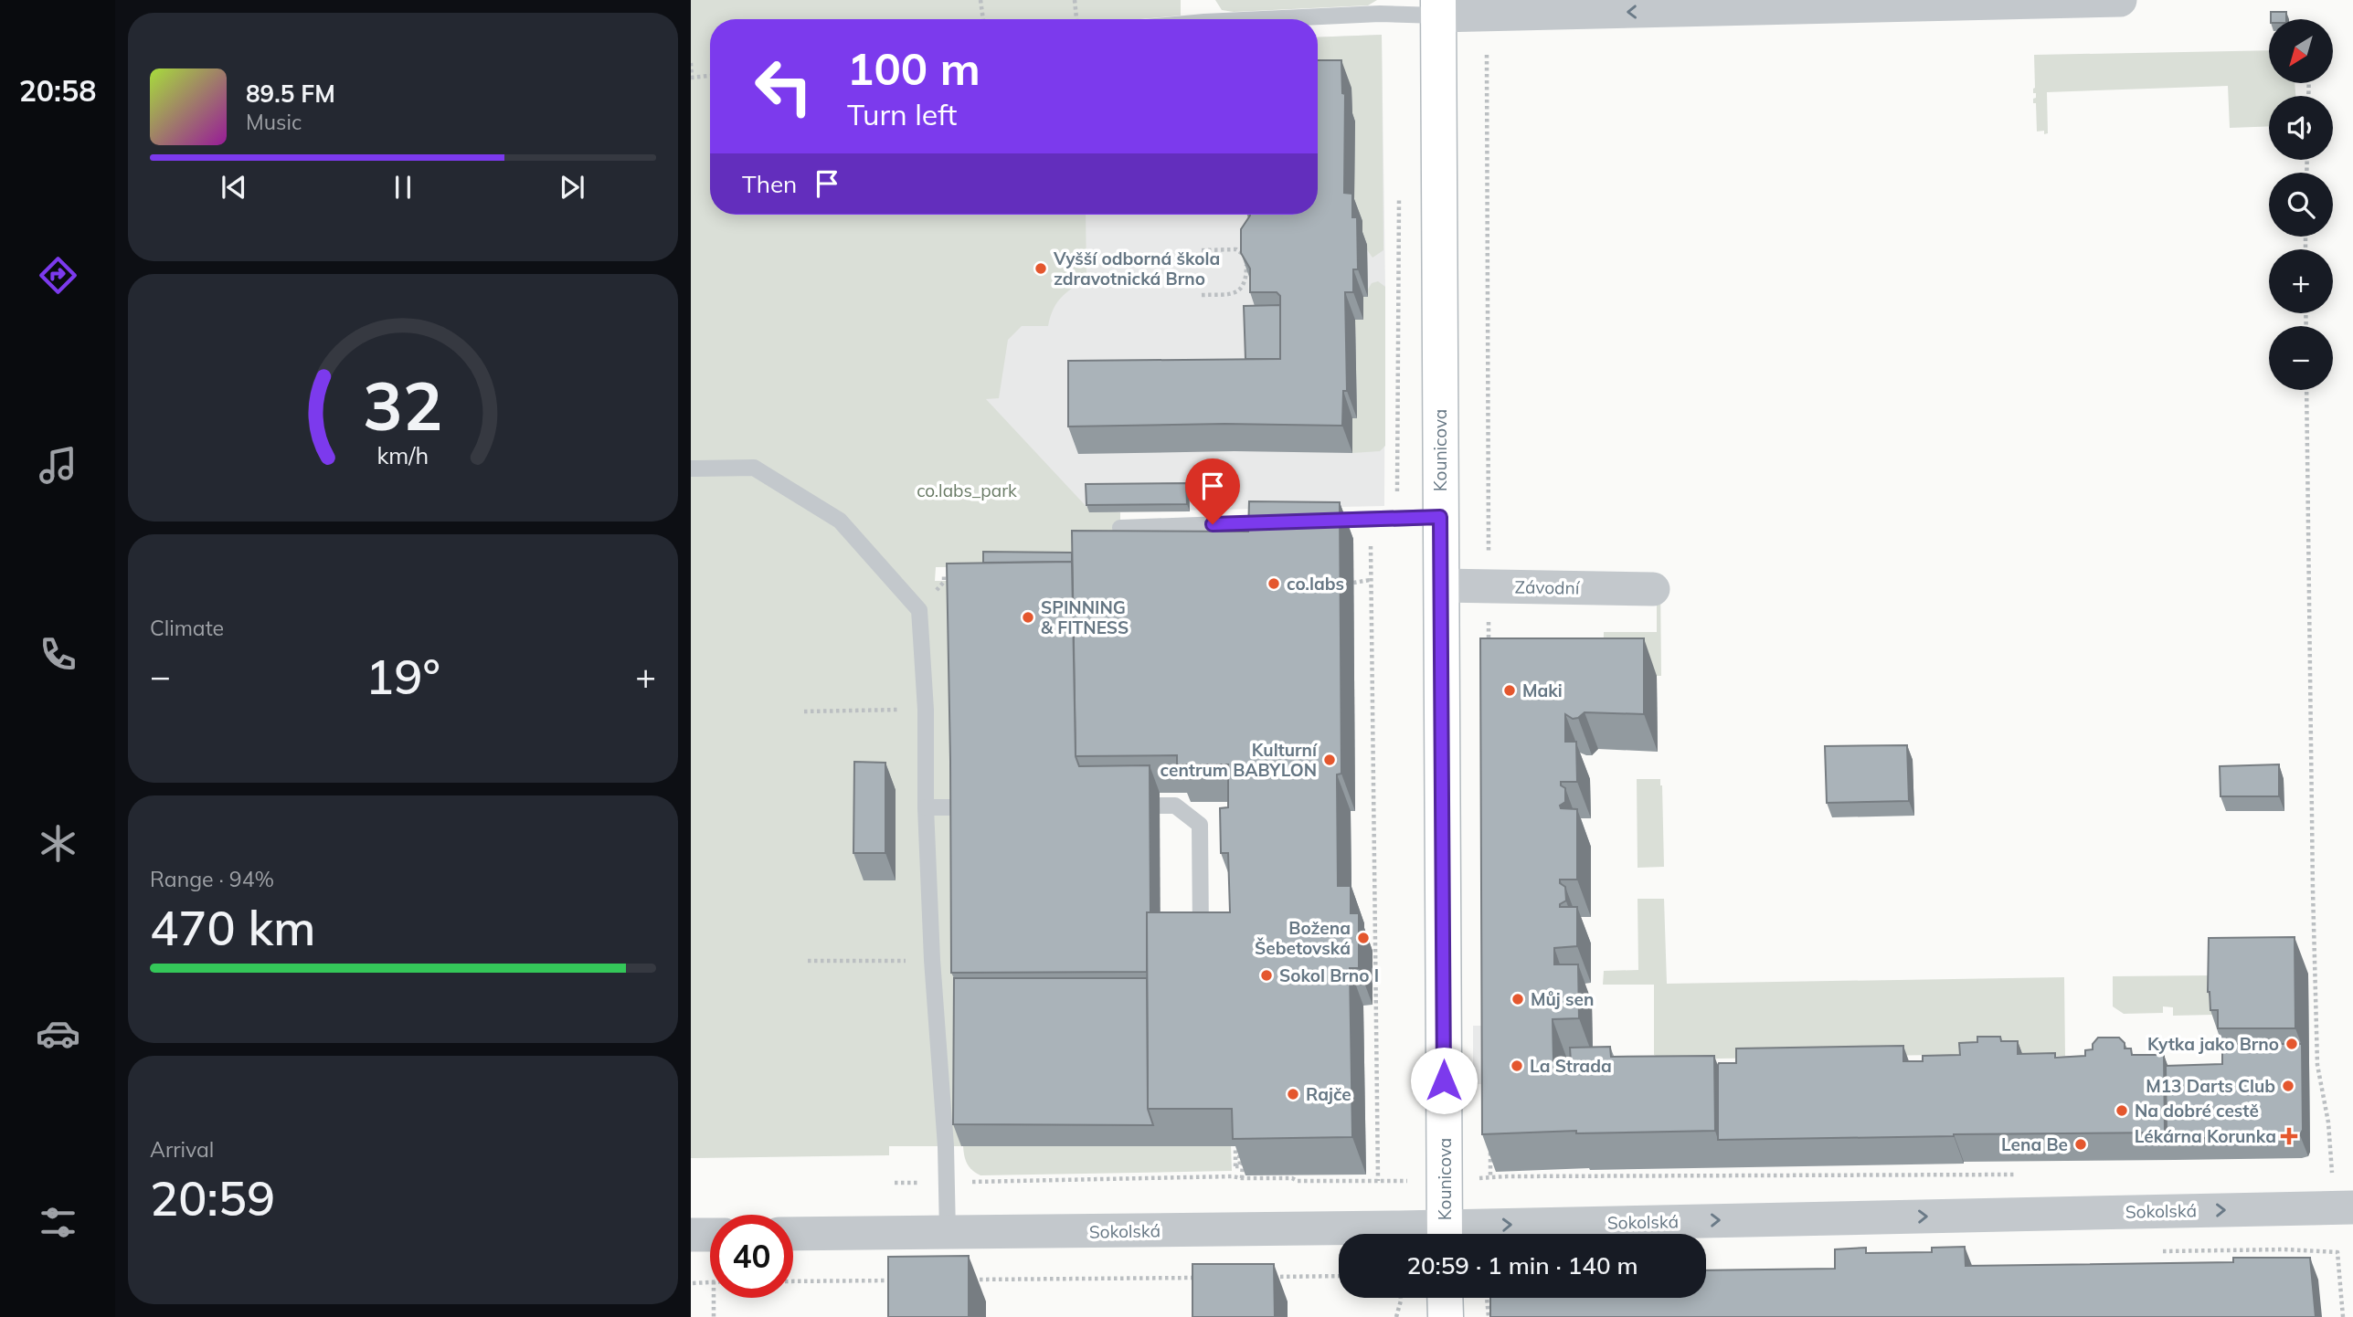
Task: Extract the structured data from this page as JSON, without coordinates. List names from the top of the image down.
{
  "streets": {
    "street": ["Kounicova", "Závodní", "Sokolská"]
  },
  "crossings": [
    ["Kounicova", "Závodní"]
  ],
  "one_way": ["Sokolská"],
  "parks": ["co.labs_park"],
  "places": {
    "other": [
      "Vyšší odborná škola zdravotnická Brno",
      "co.labs",
      "SPINNING & FITNESS",
      "Maki",
      "Kulturní centrum BABYLON",
      "Božena Šebetovská",
      "Sokol Brno I",
      "Můj sen",
      "Kytka jako Brno",
      "La Strada",
      "M13 Darts Club",
      "Rajče",
      "Na dobré cestě",
      "Lena Be"
    ],
    "health": ["Lékárna Korunka"]
  },
  "north": "bottom left",
  "page": {
    "tabs": "20:58",
    "map_buttons": ["+", "−"],
    "turn": ["100 m", "Turn left"],
    "song": ["89.5 FM", "Music"],
    "then": "Then",
    "tile": [
      "Climate",
      ["Range · 94%", "470 km"],
      ["Arrival", "20:59"]
    ],
    "heat": ["−", "19°", "+"],
    "limit": "40",
    "trip": "20:59 · 1 min · 140 m",
    "gauge": ["32", "km/h"]
  }
}
